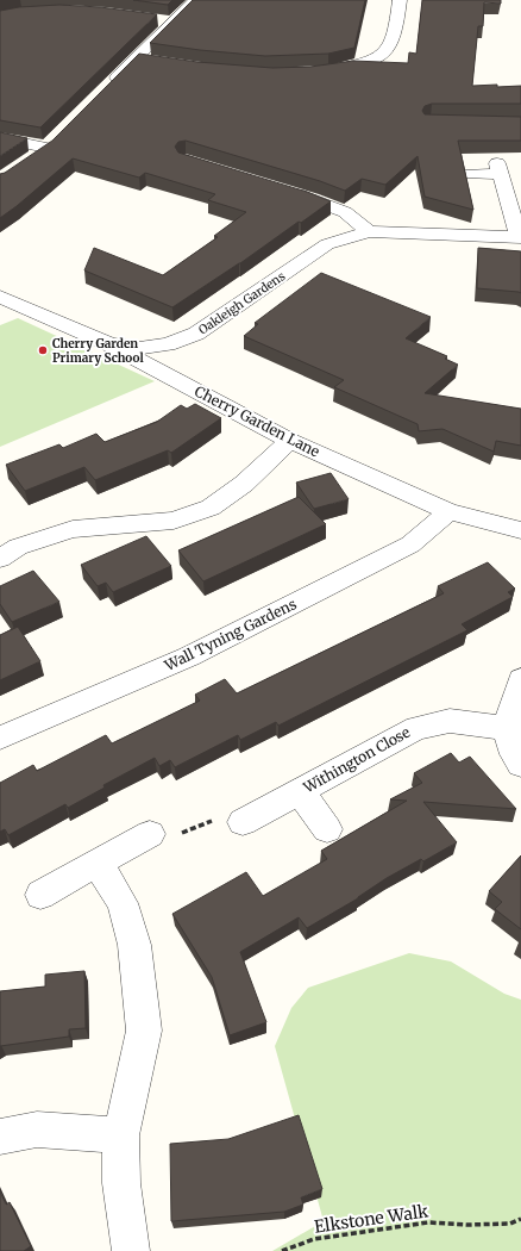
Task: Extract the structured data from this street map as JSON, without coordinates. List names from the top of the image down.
{
  "streets": {
    "street": [
      "Oakleigh Gardens",
      "Cherry Garden Lane",
      "Wall Tyning Gardens",
      "Withington Close"
    ],
    "path": ["Elkstone Walk"]
  },
  "crossings": [
    ["Oakleigh Gardens", "Cherry Garden Lane"],
    ["Cherry Garden Lane", "Wall Tyning Gardens"]
  ],
  "places": ["Cherry Garden Primary School"]
}
